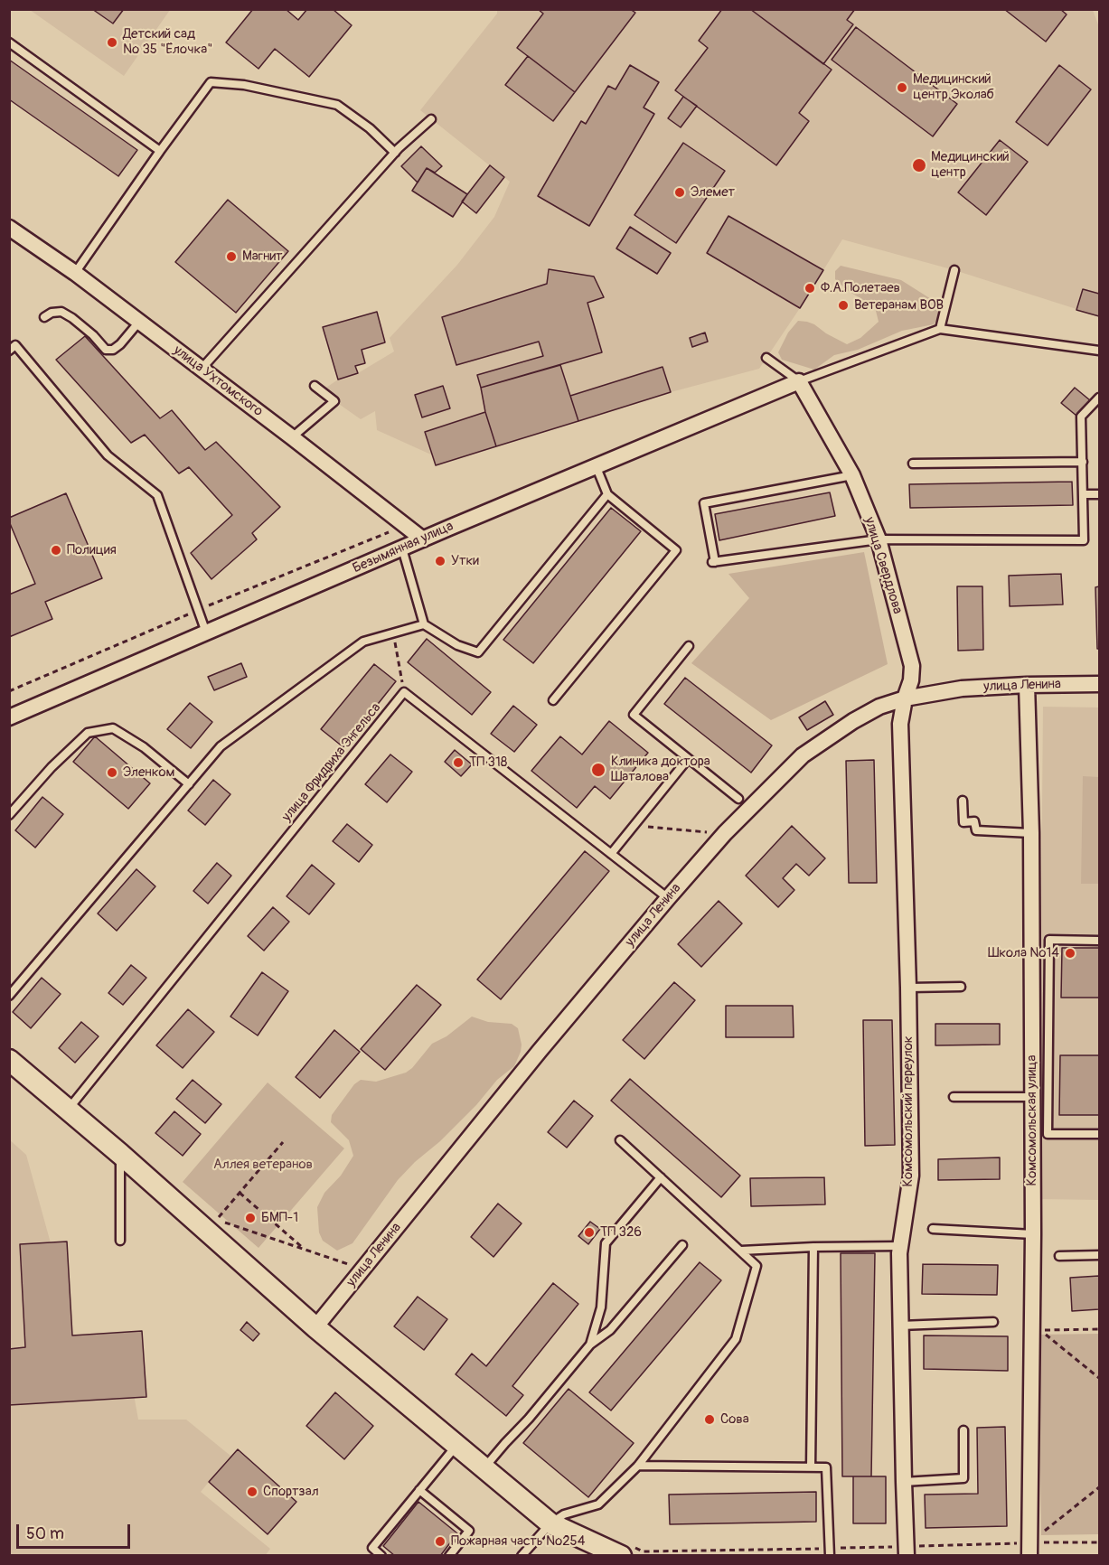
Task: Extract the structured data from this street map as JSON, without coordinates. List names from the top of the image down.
{
  "streets": {
    "street": [
      "улица Ухтомского",
      "Безымянная улица",
      "улица Свердлова",
      "улица Ленина",
      "Комсомольский переулок",
      "Комсомольская улица"
    ],
    "lane": ["улица Фридриха Энгельса"]
  },
  "crossings": [
    ["улица Ухтомского", "Безымянная улица"],
    ["Безымянная улица", "улица Свердлова"],
    ["улица Свердлова", "улица Ленина"],
    ["улица Свердлова", "Комсомольский переулок"],
    ["улица Ленина", "Комсомольский переулок"],
    ["улица Ленина", "Комсомольская улица"]
  ],
  "parks": ["Аллея ветеранов"],
  "places": [
    "Детский сад № 35 \"Ёлочка\"",
    "Медицинский центр Эколаб",
    "Медицинский центр",
    "Элемет",
    "Магнит",
    "Ф.А.Полетаев",
    "Ветеранам ВОВ",
    "Полиция",
    "Утки",
    "ТП 318",
    "Клиника доктора Шаталова",
    "Эленком",
    "Школа №14",
    "БМП-1",
    "ТП 326",
    "Сова",
    "Спортзал",
    "Пожарная часть №254"
  ],
  "scale_bar": "50 m"
}
